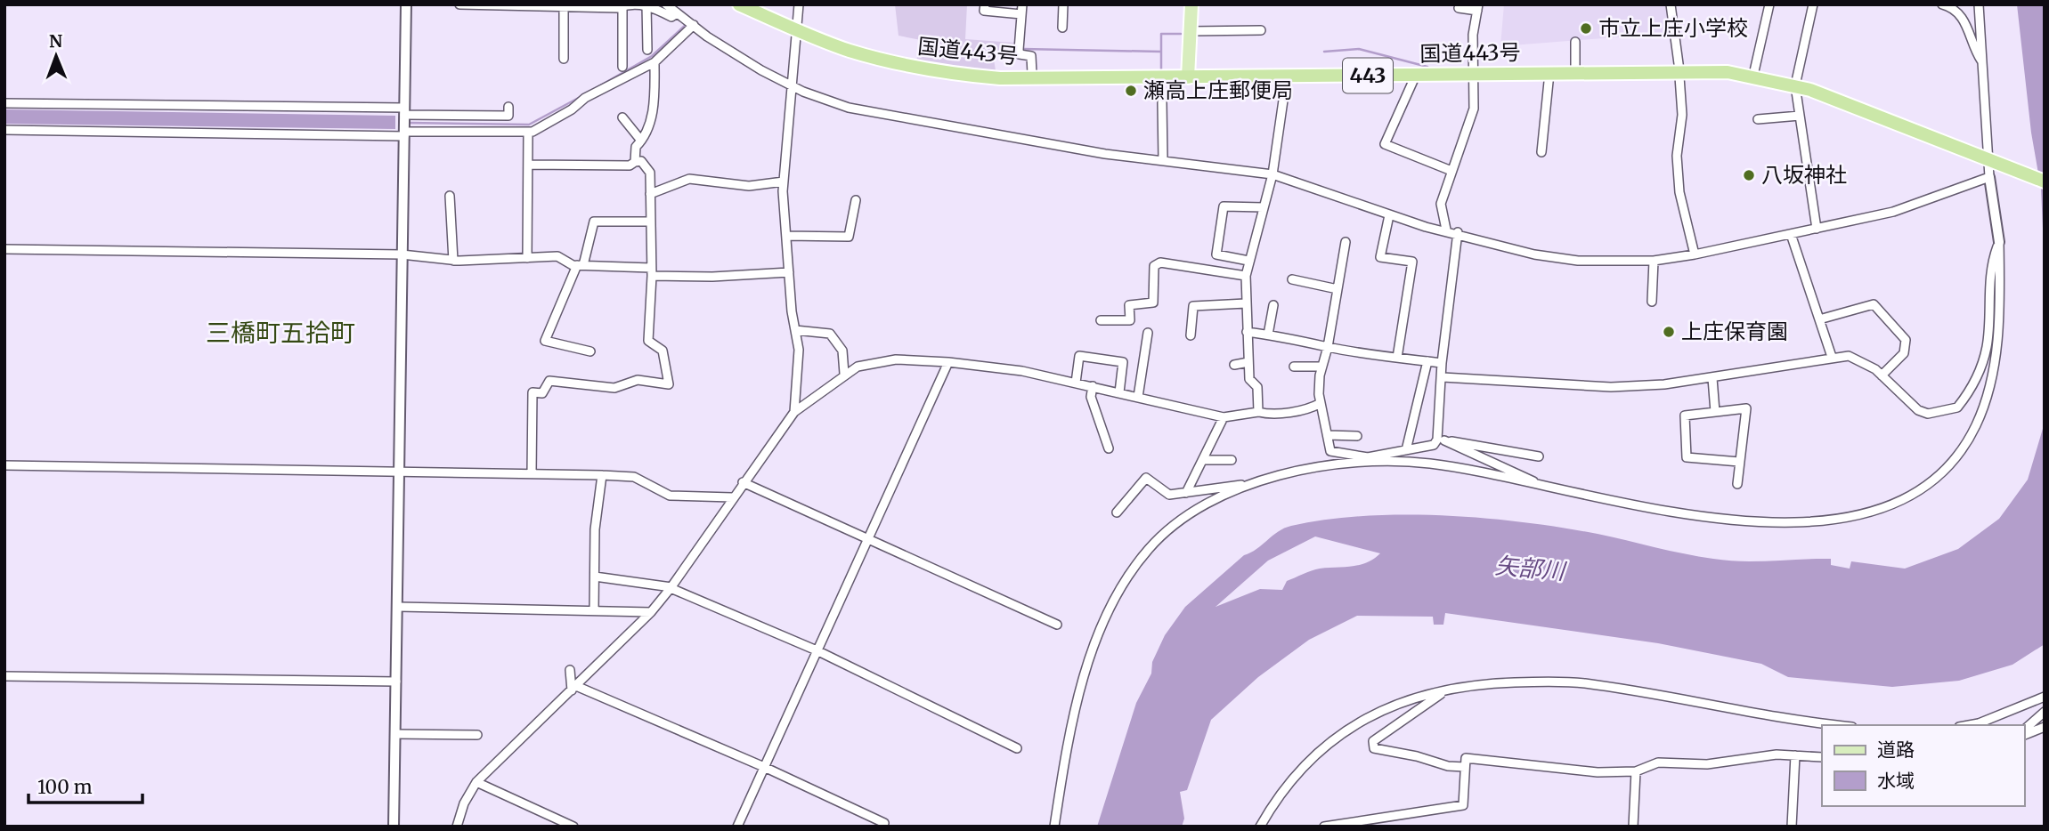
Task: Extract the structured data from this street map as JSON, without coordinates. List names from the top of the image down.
{
  "streets": {
    "highway": ["国道443号", "443"]
  },
  "districts": ["三橋町五拾町"],
  "water": ["矢部川"],
  "places": [
    "市立上庄小学校",
    "瀬高上庄郵便局",
    "八坂神社",
    "上庄保育園"
  ],
  "legend": ["道路", "水域"],
  "scale_bar": "100 m",
  "north": "top"
}
